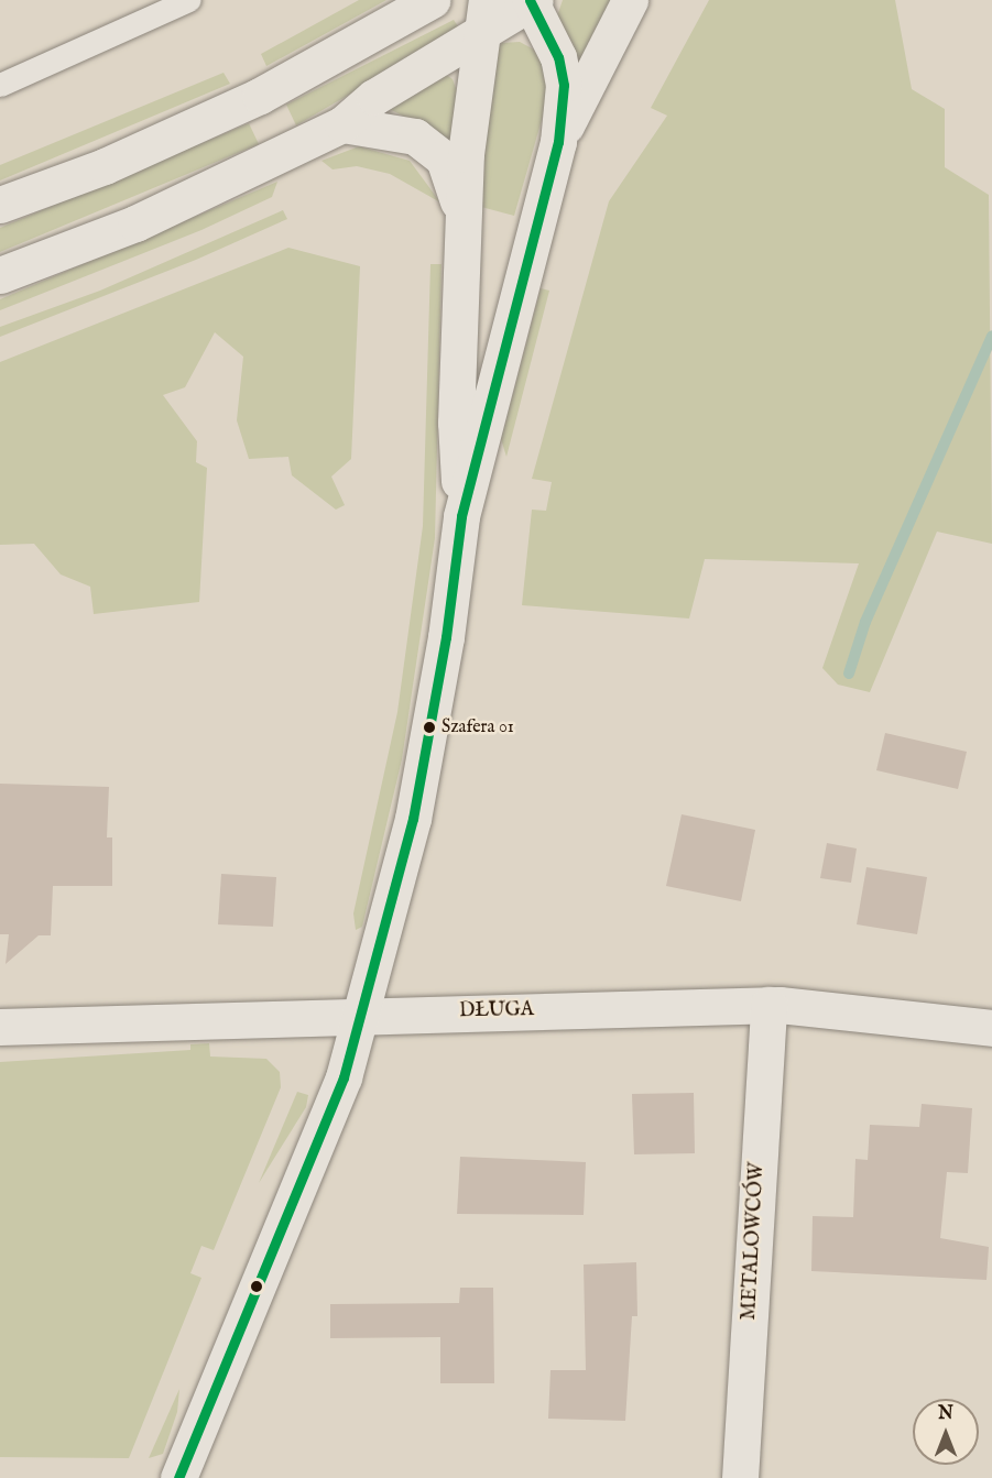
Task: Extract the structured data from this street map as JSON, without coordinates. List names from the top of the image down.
{
  "streets": {
    "street": ["DŁUGA", "METALOWCÓW"]
  },
  "crossings": [
    ["DŁUGA", "METALOWCÓW"]
  ],
  "places": ["Szafera 01"],
  "north": "top"
}
